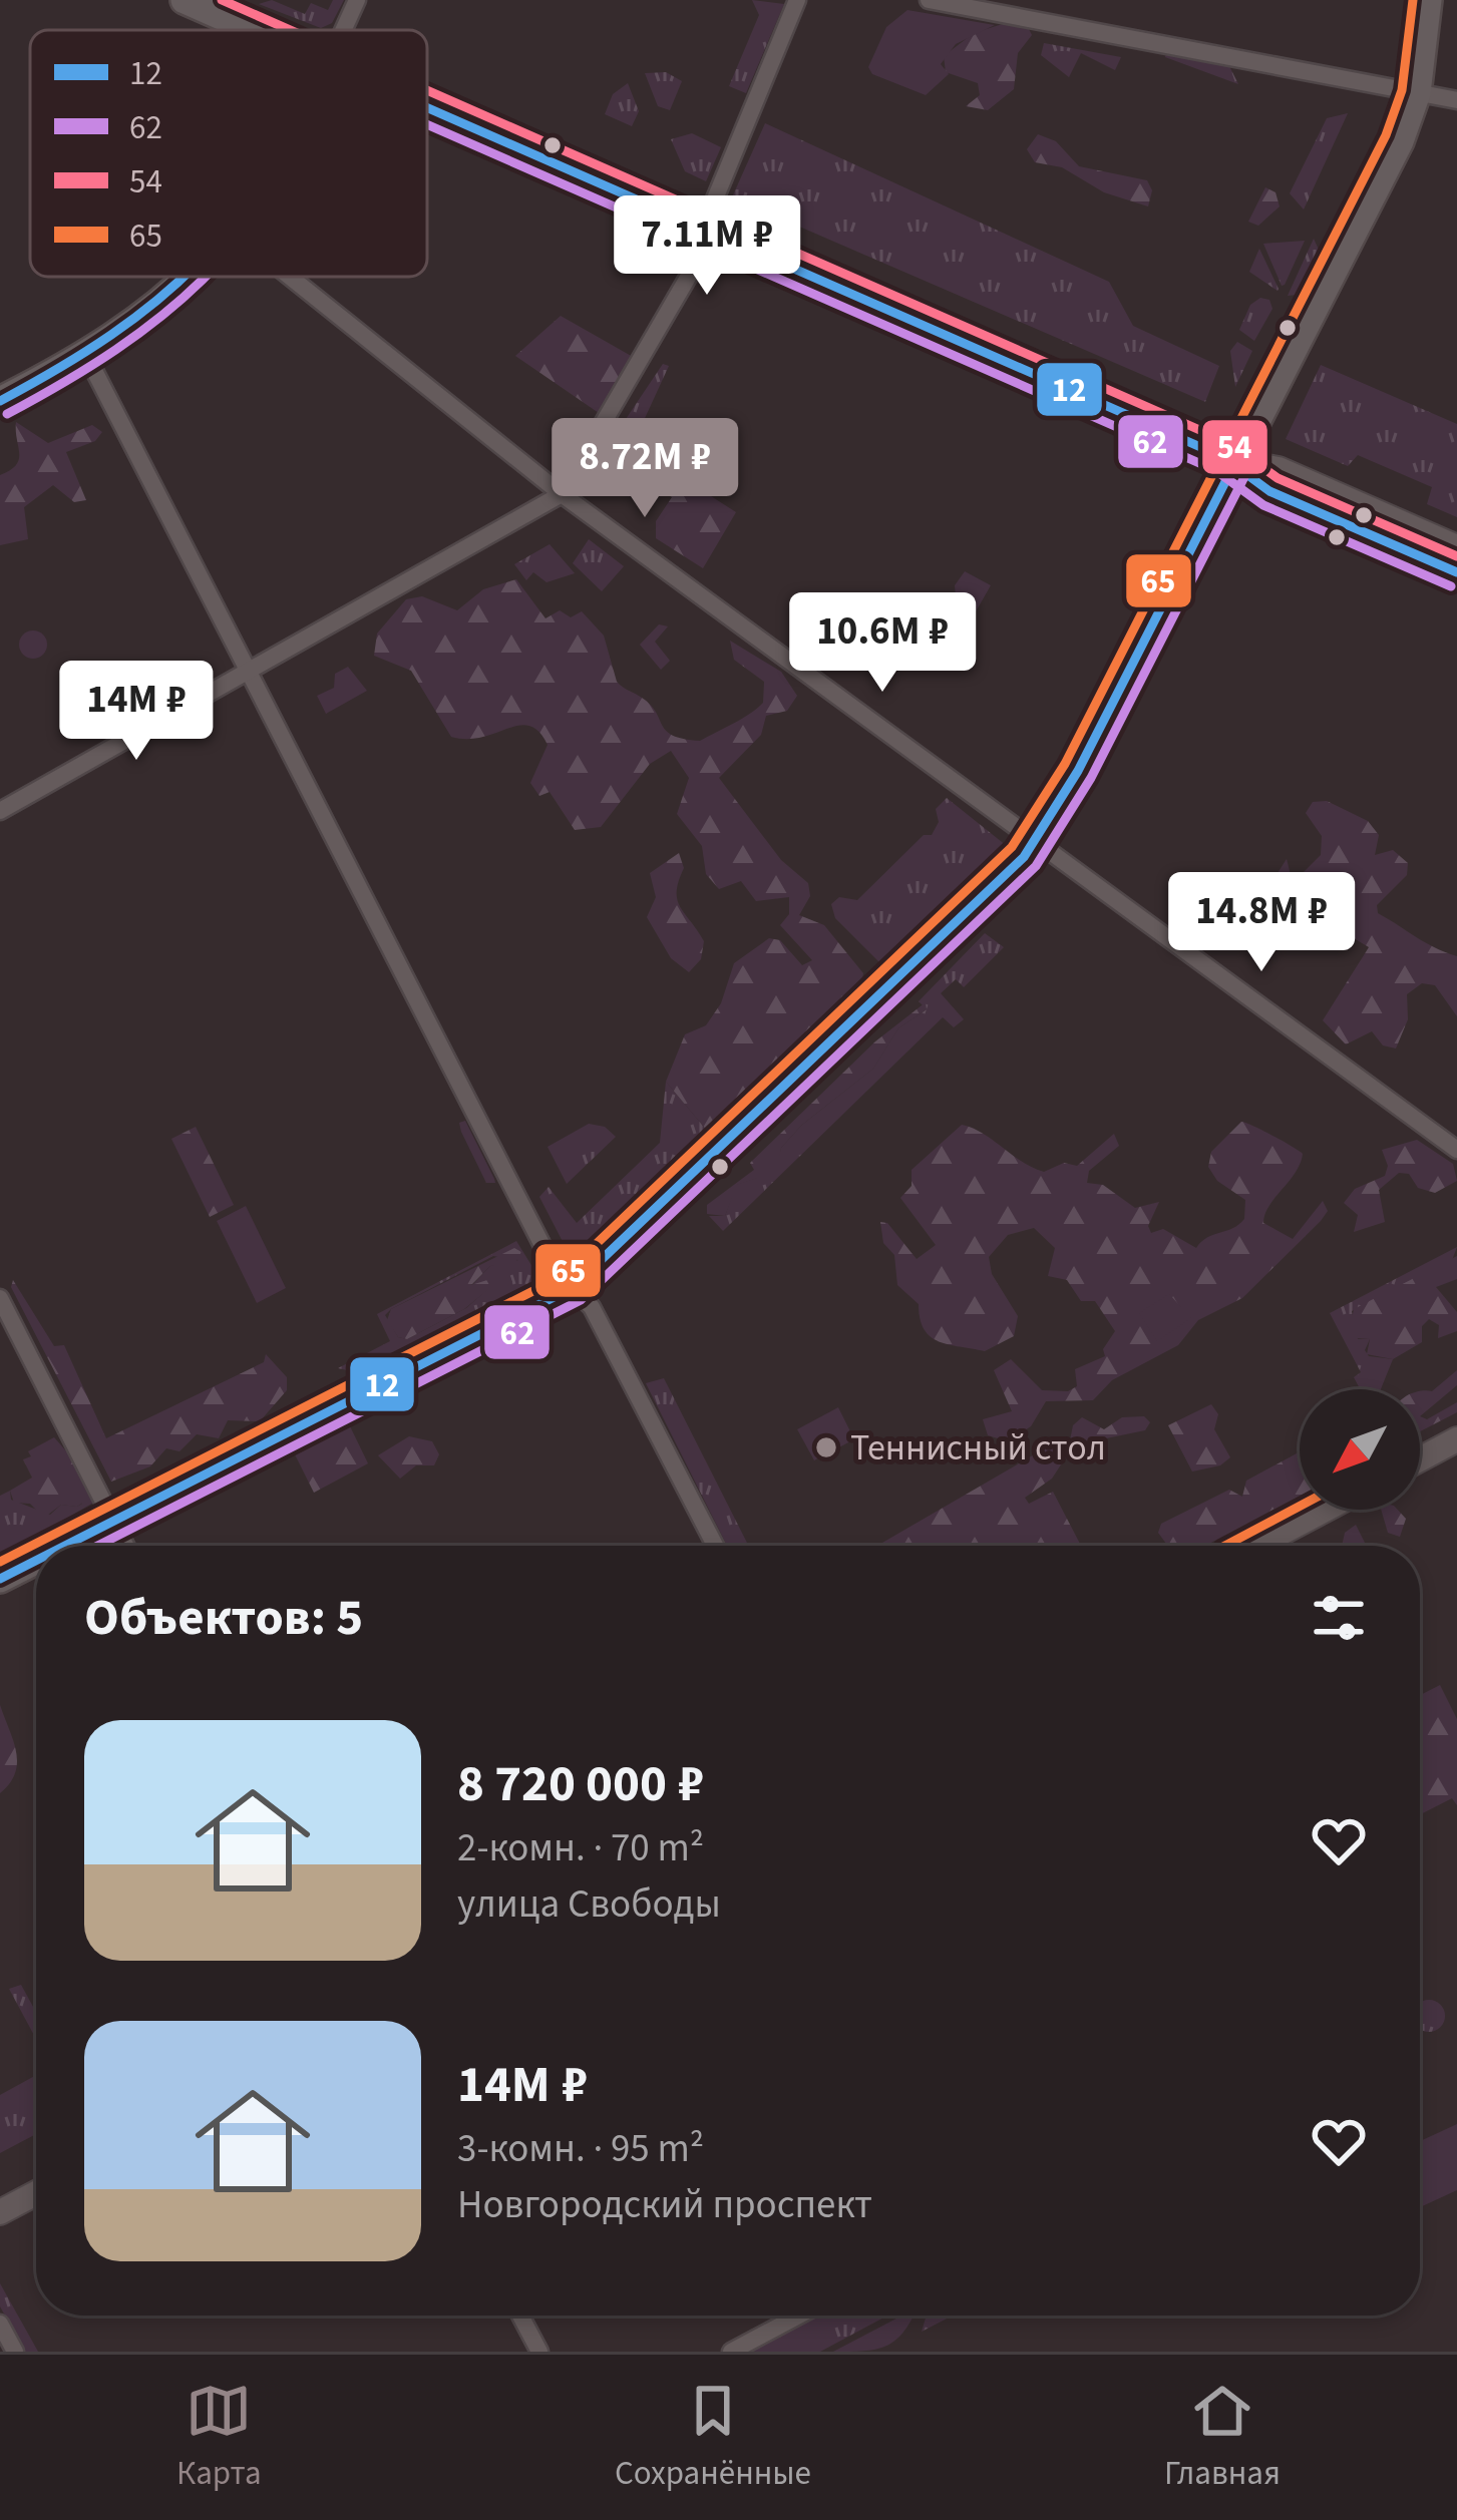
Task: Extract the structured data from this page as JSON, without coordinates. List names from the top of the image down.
{
  "places": ["Теннисный стол"],
  "lines": [
    "transit line 54",
    "transit line 65",
    "transit line 12",
    "transit line 62"
  ],
  "legend": [
    "12",
    "62",
    "54",
    "65"
  ],
  "north": "bottom left",
  "page": {
    "price": [
      "7.11M ₽",
      "8.72M ₽",
      "10.6M ₽",
      "14M ₽",
      "14.8M ₽"
    ],
    "heading": "Объектов: 5",
    "list": [
      {
        "name": "8 720 000 ₽",
        "note": "2-комн. · 70 m² · улица Свободы"
      },
      {
        "name": "14M ₽",
        "note": "3-комн. · 95 m² · Новгородский проспект"
      }
    ],
    "tabs": ["Карта", "Сохранённые", "Главная"]
  }
}
